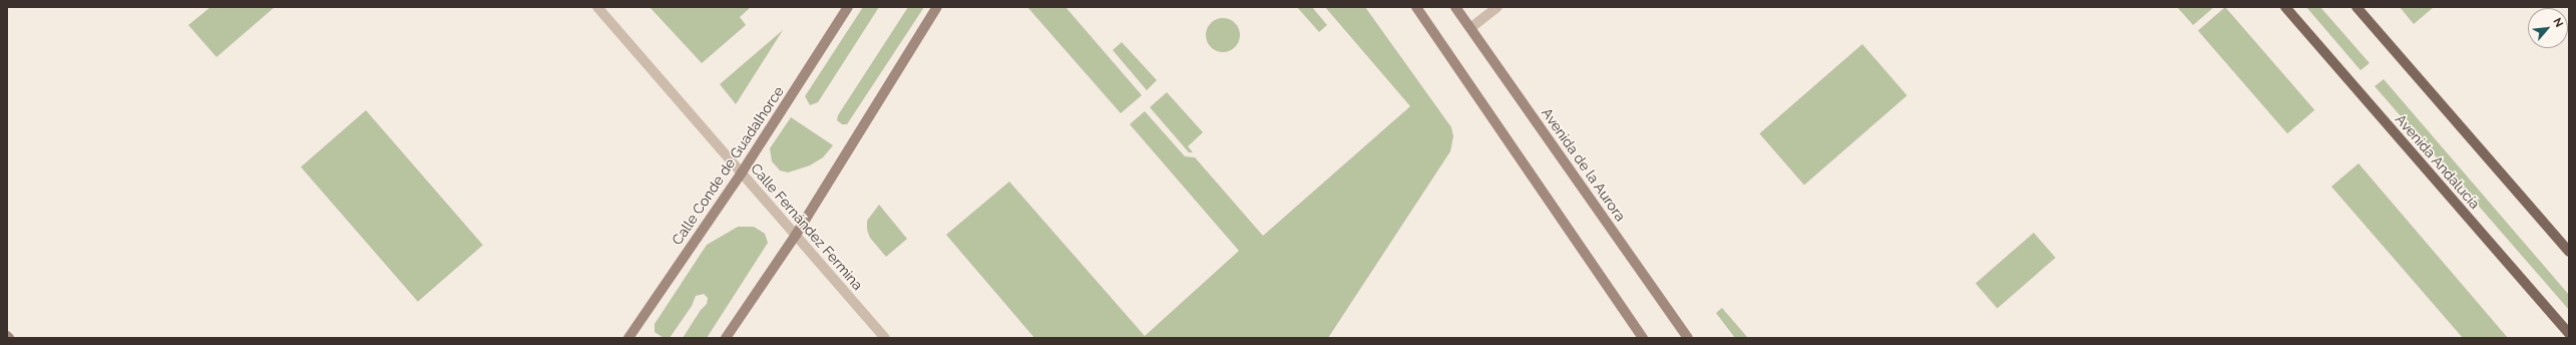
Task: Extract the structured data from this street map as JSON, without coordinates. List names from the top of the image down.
{
  "streets": {
    "main road": ["Avenida Andalucía", "Avenida de la Aurora", "Calle Conde de Guadalhorce"],
    "street": ["Calle Fernández Fermina"]
  },
  "crossings": [
    ["Calle Conde de Guadalhorce", "Calle Fernández Fermina"]
  ],
  "north": "top right"
}
